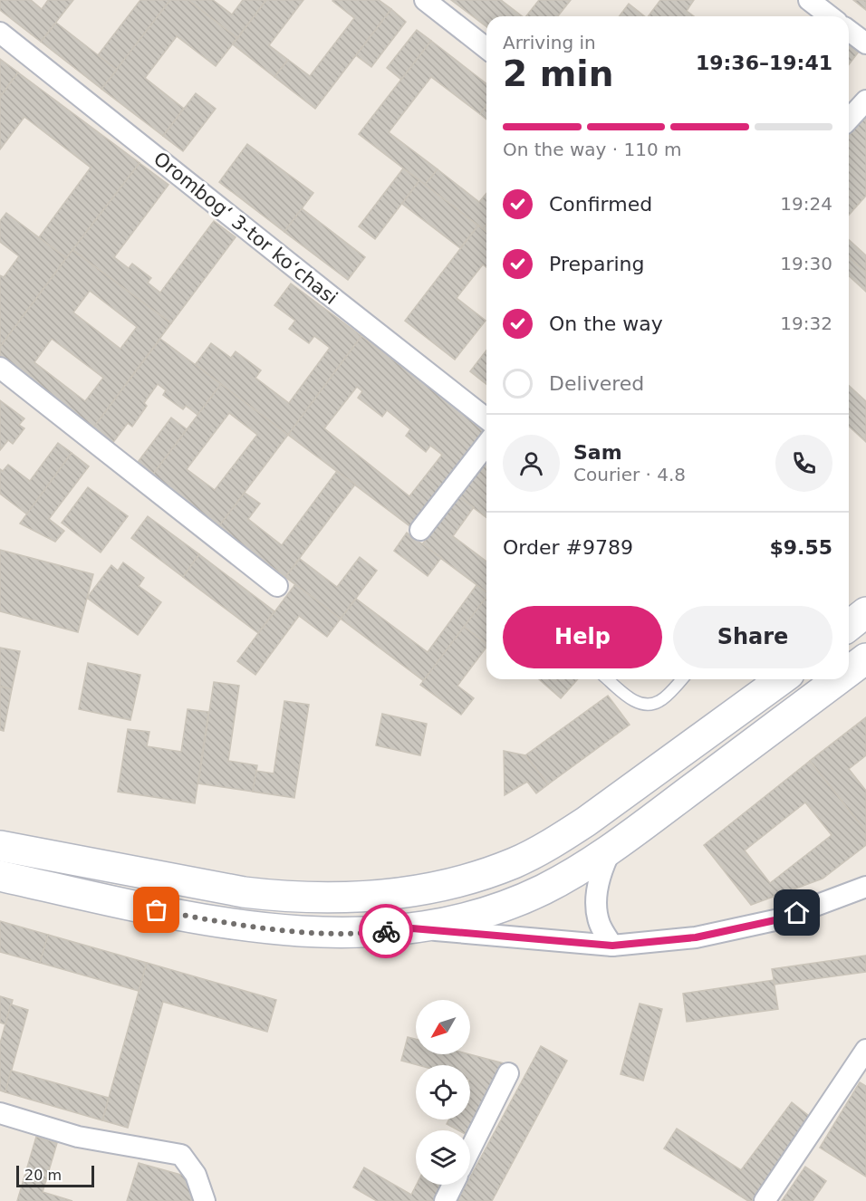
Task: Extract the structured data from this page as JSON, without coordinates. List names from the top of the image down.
{
  "streets": {
    "street": ["Orombogʻ 3-tor koʻchasi"]
  },
  "scale_bar": "20 m",
  "north": "bottom left",
  "page": {
    "heading": ["2 min", "Arriving in", "19:36–19:41"],
    "panel": [
      "Sam",
      "Courier · 4.8",
      "Order #9789",
      "$9.55"
    ],
    "bar": "On the way · 110 m",
    "list": [
      ["Confirmed", "19:24"],
      ["Preparing", "19:30"],
      ["On the way", "19:32"],
      "Delivered"
    ],
    "buttons": ["Help", "Share"],
    "scale": "20 m"
  }
}
